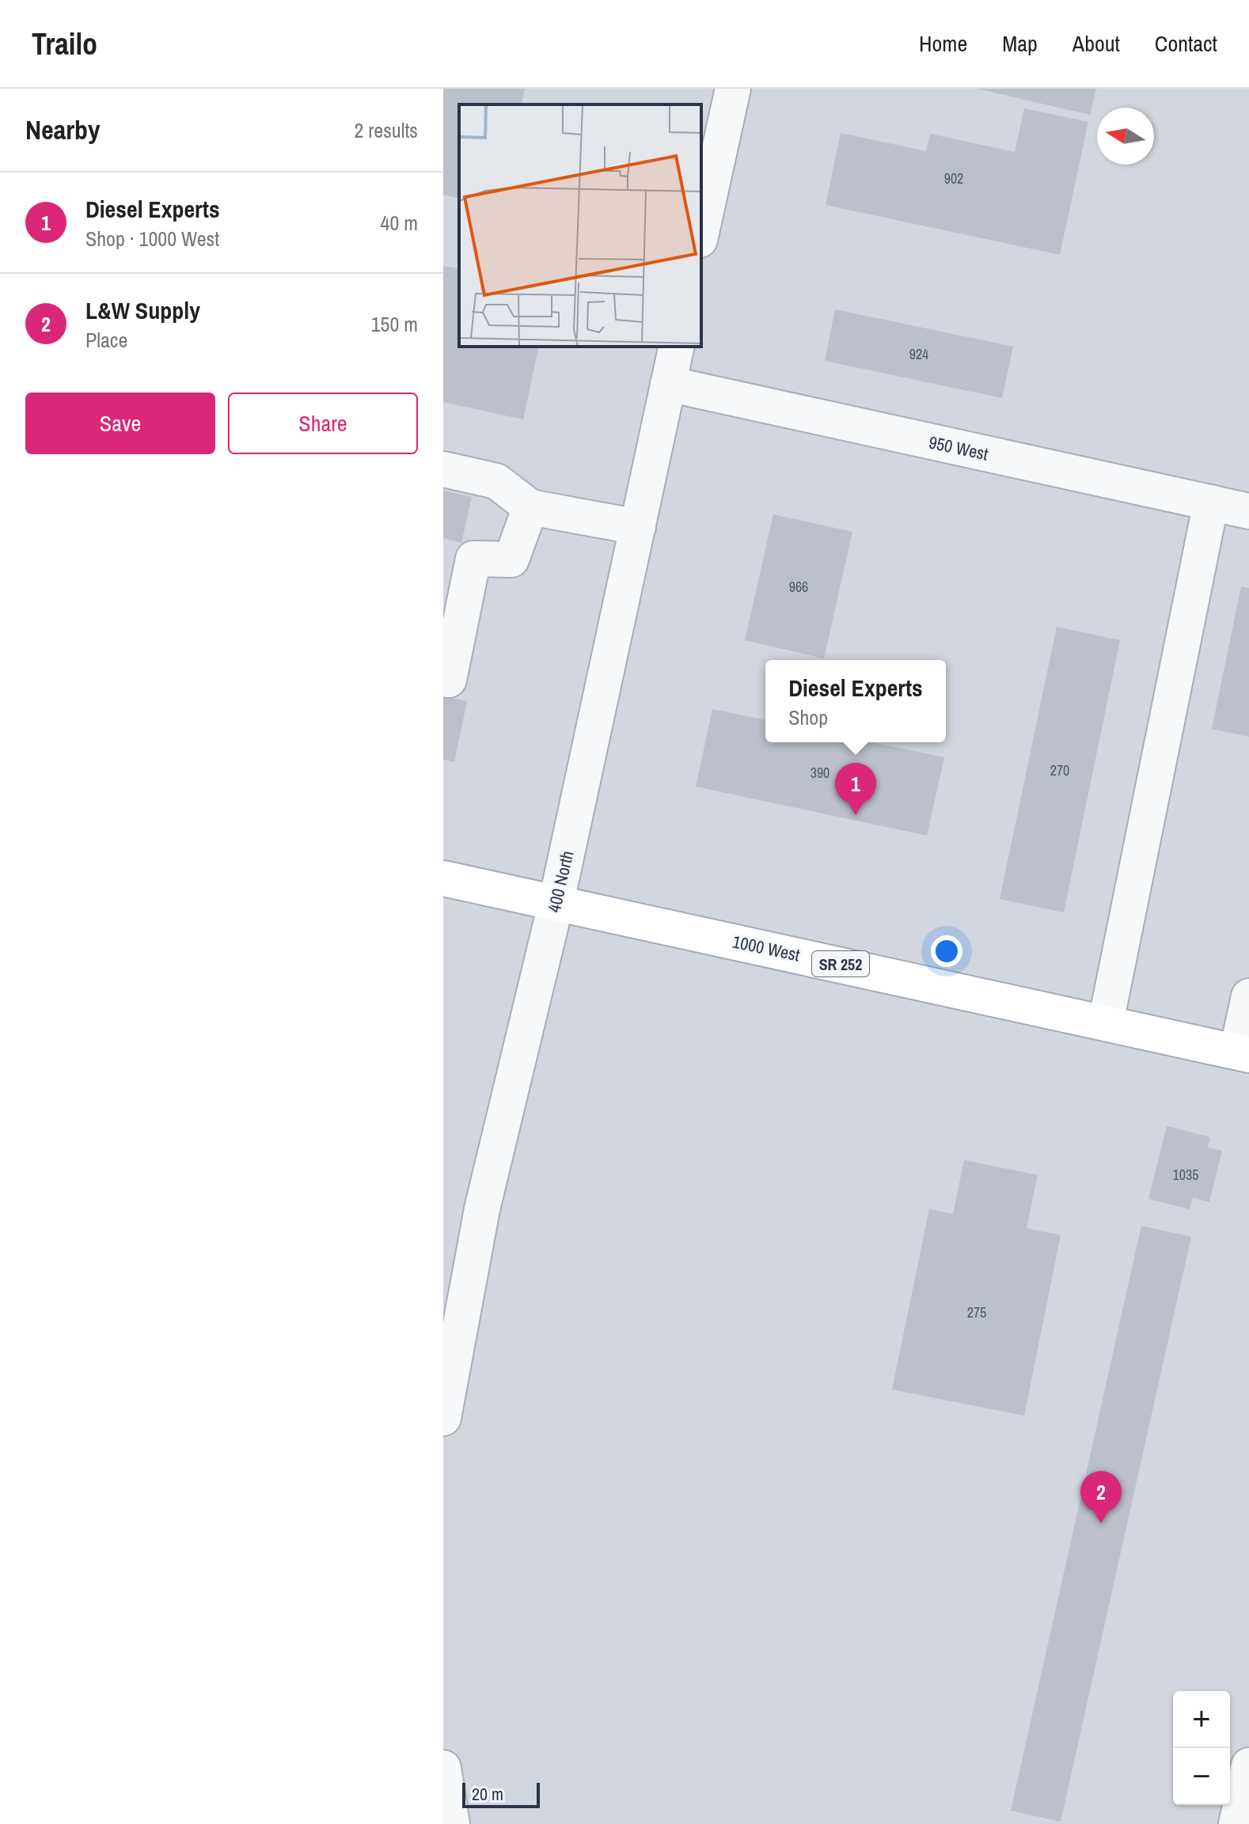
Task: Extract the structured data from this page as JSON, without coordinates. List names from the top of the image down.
{
  "streets": {
    "main road": ["1000 West", "SR 252"],
    "street": ["950 West", "400 North"]
  },
  "crossings": [
    ["950 West", "400 North"],
    ["400 North", "1000 West"]
  ],
  "house_numbers": [
    "902",
    "924",
    "966",
    "270",
    "390",
    "1035",
    "275"
  ],
  "scale_bar": "20 m",
  "north": "left",
  "page": {
    "header": "Trailo",
    "nav": [
      "Home",
      "Map",
      "About",
      "Contact"
    ],
    "heading": ["Nearby", "2 results"],
    "list": [
      {
        "mark": "1",
        "name": "Diesel Experts",
        "note": "Shop · 1000 West",
        "value": "40 m"
      },
      {
        "mark": "2",
        "name": "L&W Supply",
        "note": "Place",
        "value": "150 m"
      }
    ],
    "buttons": ["Save", "Share"],
    "popup": ["Diesel Experts", "Shop"],
    "pins": ["1", "2"],
    "map_buttons": ["+", "−"],
    "scale": "20 m"
  }
}
